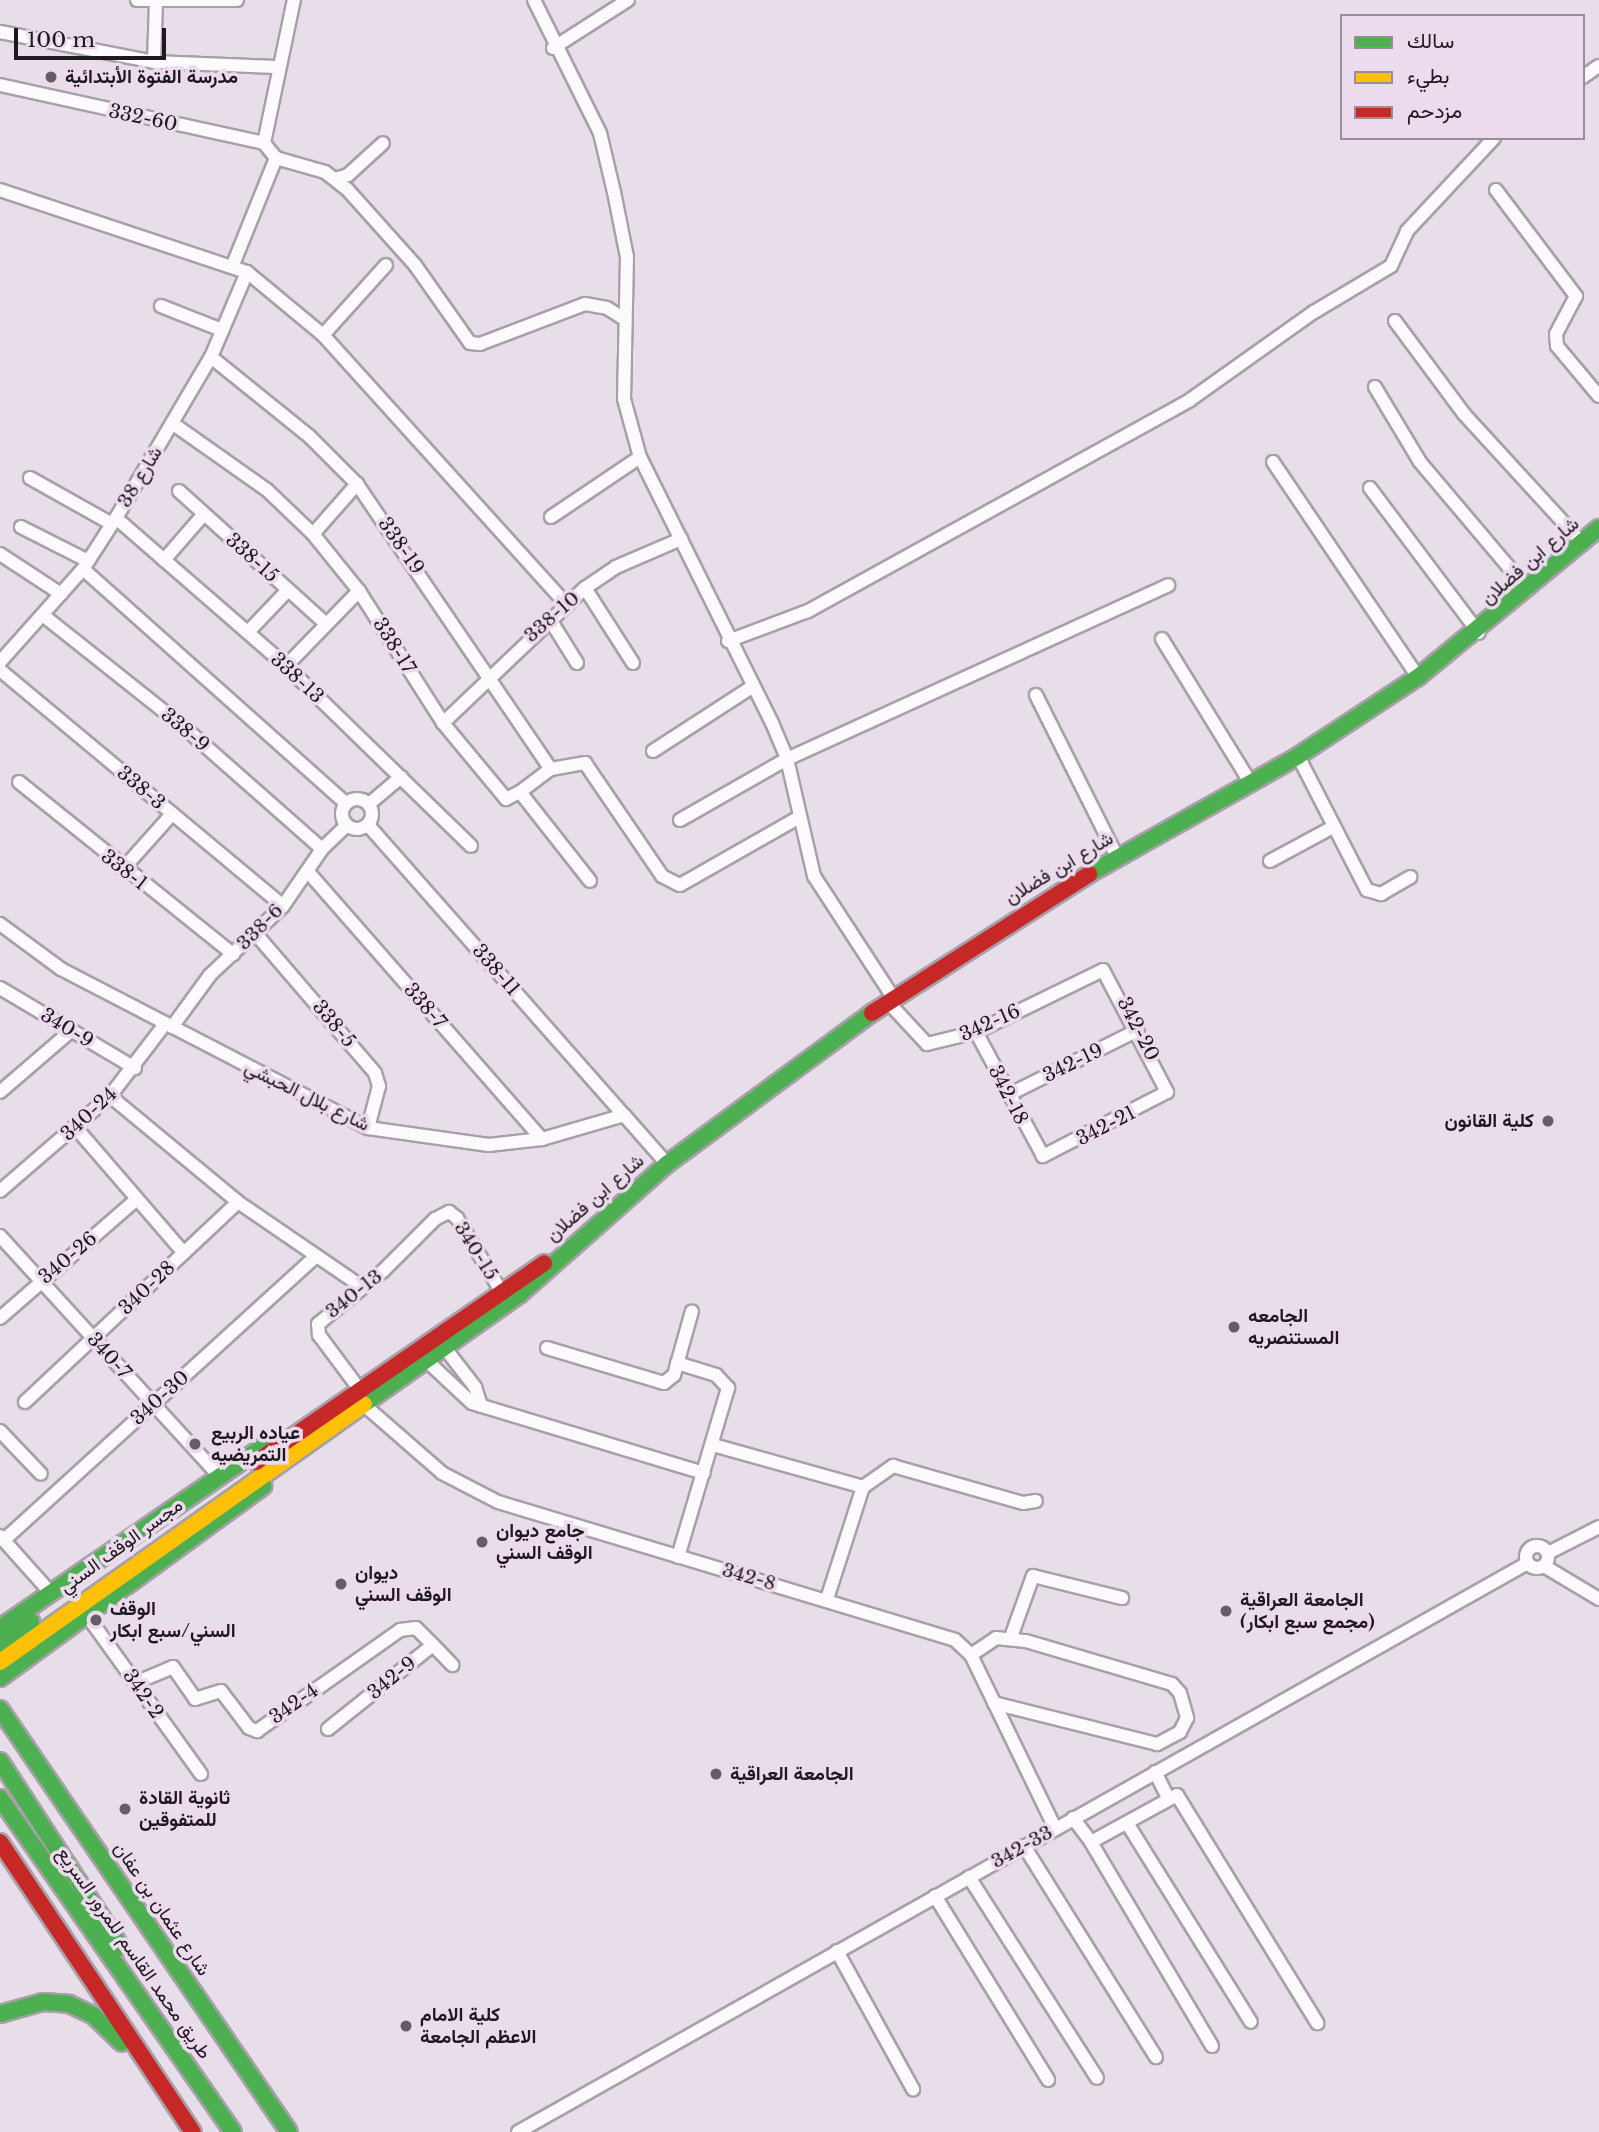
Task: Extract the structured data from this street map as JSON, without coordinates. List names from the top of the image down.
{
  "streets": {
    "main road": [
      "شارع ابن فضلان",
      "مجسر الوقف السني",
      "شارع عثمان بن عفان",
      "طريق محمد القاسم للمرور السريع"
    ],
    "street": [
      "332-60",
      "شارع 38",
      "338-19",
      "338-15",
      "338-10",
      "338-17",
      "338-13",
      "338-9",
      "338-3",
      "338-1",
      "338-6",
      "338-11",
      "338-7",
      "342-16",
      "338-5",
      "340-9",
      "342-20",
      "342-19",
      "342-18",
      "شارع بلال الحبشي",
      "340-24",
      "342-21",
      "340-15",
      "340-26",
      "340-28",
      "340-13",
      "340-7",
      "340-30",
      "342-8",
      "342-9",
      "342-2",
      "342-4",
      "342-33"
    ]
  },
  "crossings": [
    ["شارع 38", "338-19"],
    ["شارع 38", "338-17"],
    ["شارع 38", "338-13"],
    ["شارع 38", "338-9"],
    ["338-19", "338-10"],
    ["شارع ابن فضلان", "342-16"],
    ["شارع ابن فضلان", "340-15"],
    ["شارع ابن فضلان", "340-13"],
    ["شارع ابن فضلان", "مجسر الوقف السني"],
    ["شارع ابن فضلان", "342-8"],
    ["338-10", "338-17"],
    ["338-9", "338-6"],
    ["338-3", "338-6"],
    ["338-1", "338-6"],
    ["338-6", "338-11"],
    ["338-6", "338-7"],
    ["338-6", "338-5"],
    ["338-6", "شارع بلال الحبشي"],
    ["338-6", "340-24"],
    ["338-11", "شارع بلال الحبشي"],
    ["338-7", "شارع بلال الحبشي"],
    ["342-16", "342-20"],
    ["342-16", "342-18"],
    ["338-5", "شارع بلال الحبشي"],
    ["340-9", "340-24"],
    ["342-20", "342-19"],
    ["342-20", "342-21"],
    ["342-19", "342-18"],
    ["342-18", "342-21"],
    ["شارع بلال الحبشي", "340-24"],
    ["340-15", "340-13"],
    ["340-26", "340-7"],
    ["340-28", "340-7"],
    ["340-13", "342-8"],
    ["340-7", "340-30"],
    ["342-9", "342-4"],
    ["342-2", "342-4"]
  ],
  "places": [
    "مدرسة الفتوة الأبتدائية",
    "كلية القانون",
    "الجامعه المستنصريه",
    "عياده الربيع التمريضيه",
    "جامع ديوان الوقف السني",
    "ديوان الوقف السني",
    "الجامعة العراقية (مجمع سبع ابكار)",
    "الوقف السني/سبع ابكار",
    "الجامعة العراقية",
    "ثانوية القادة للمتفوقين",
    "كلية الامام الاعظم الجامعة"
  ],
  "legend": ["سالك", "بطيء", "مزدحم"],
  "scale_bar": "100 m"
}
